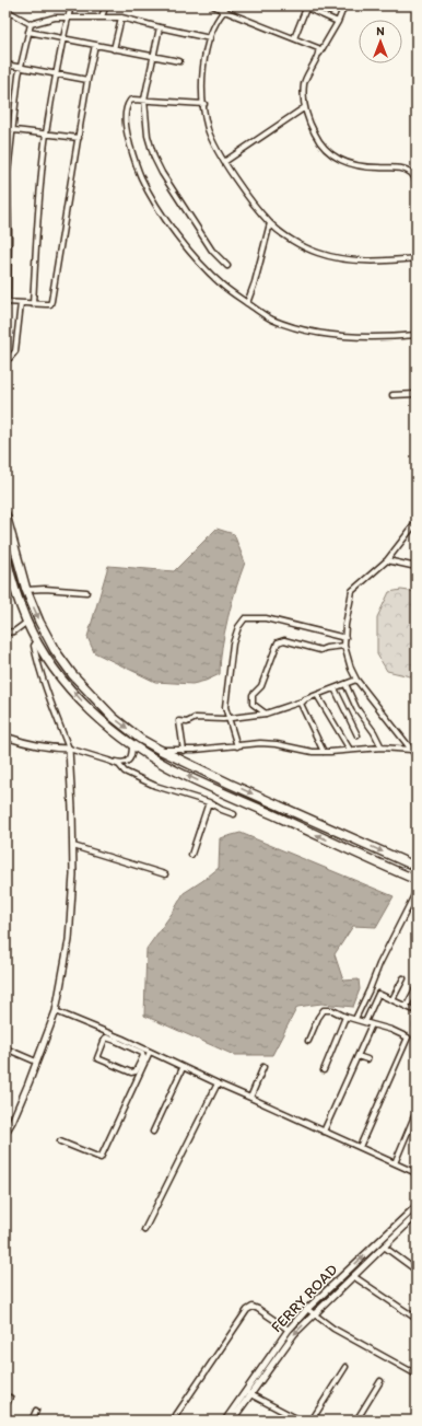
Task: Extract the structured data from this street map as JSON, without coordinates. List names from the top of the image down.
{
  "streets": {
    "street": ["FERRY ROAD"]
  },
  "north": "top"
}
